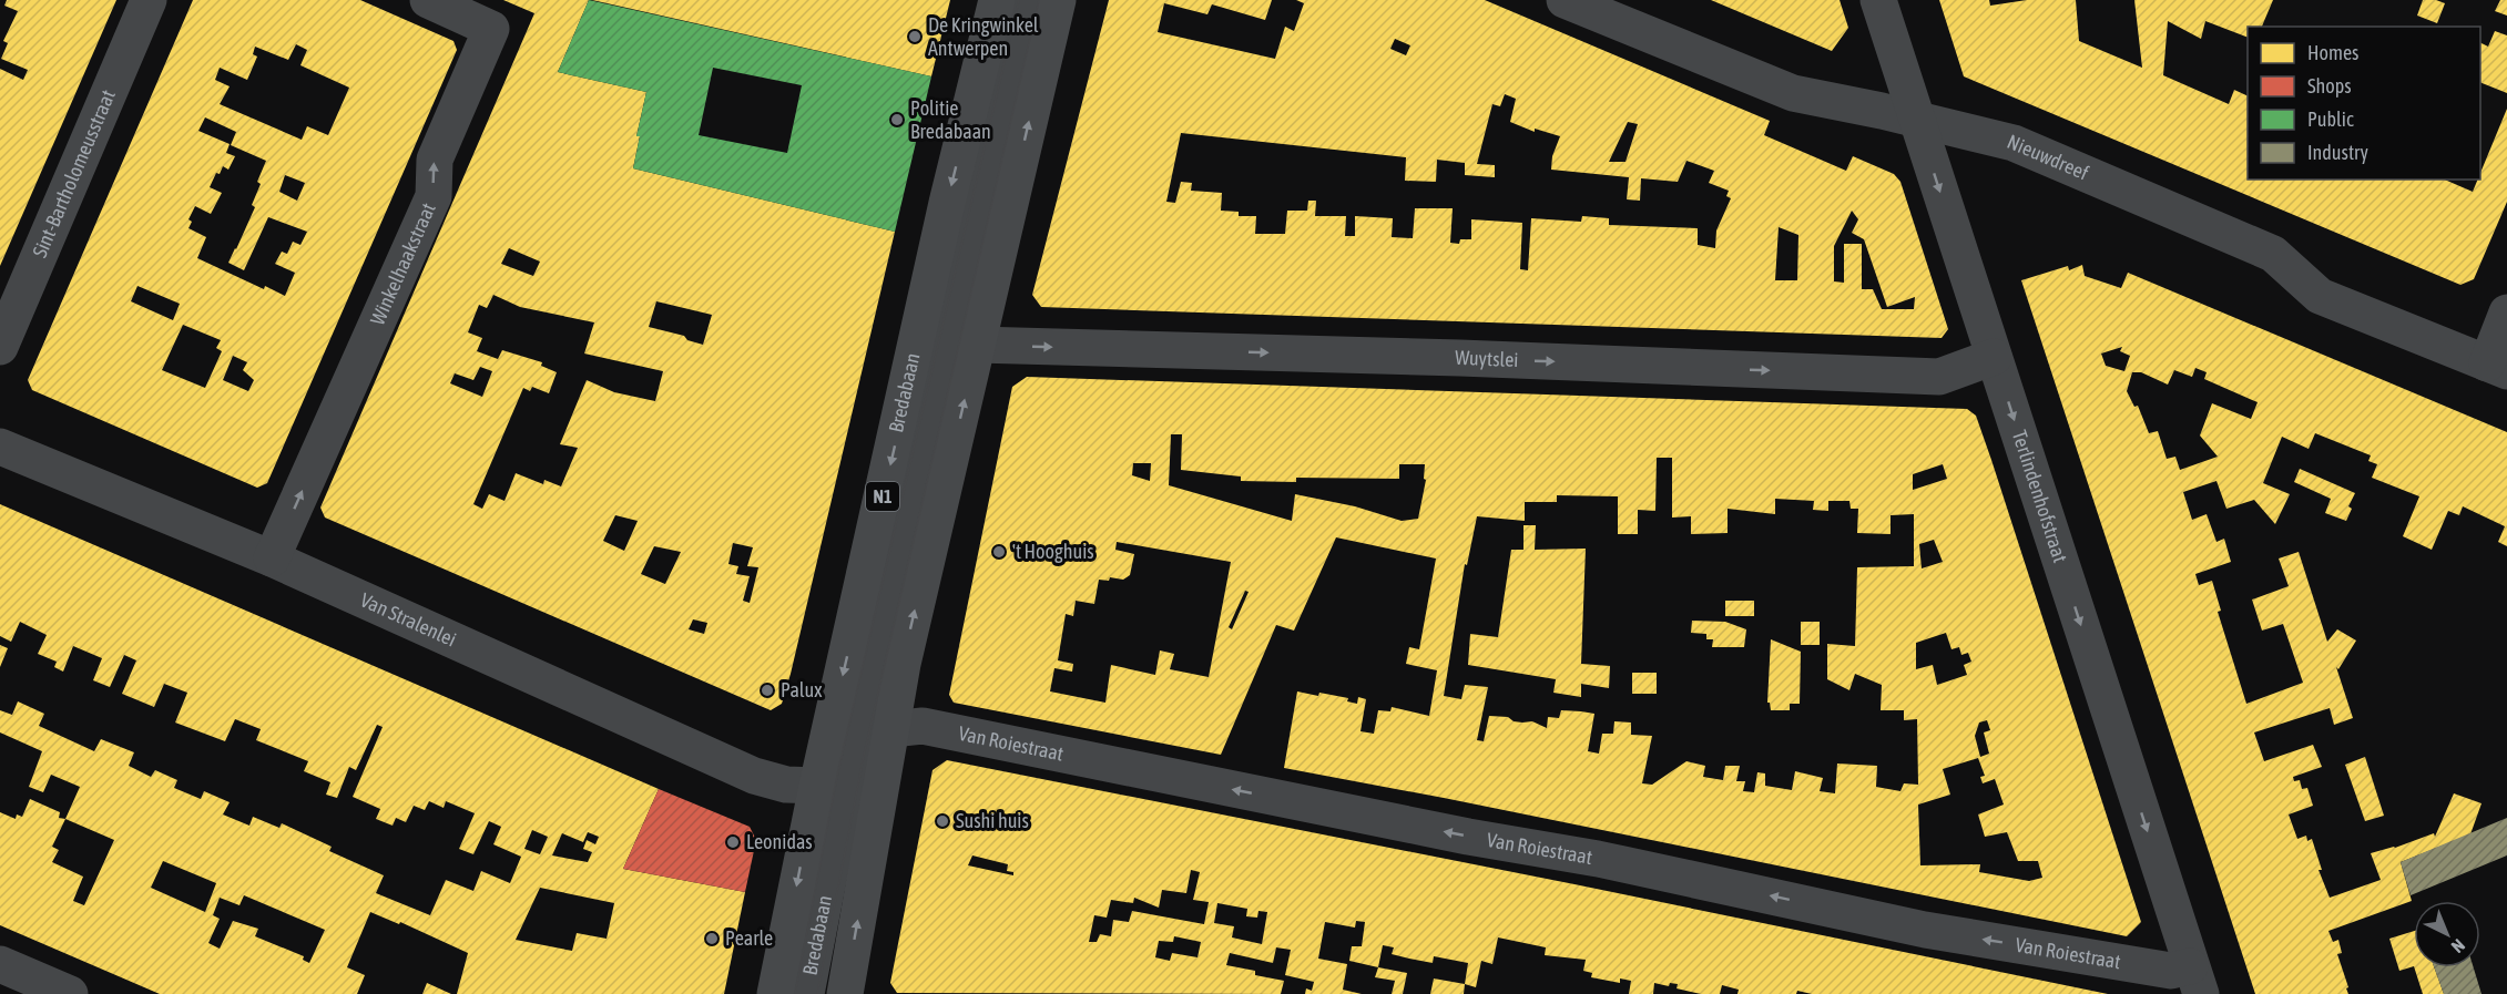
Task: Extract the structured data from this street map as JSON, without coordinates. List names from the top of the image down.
{
  "streets": {
    "main road": ["Bredabaan", "N1"],
    "street": [
      "Nieuwdreef",
      "Sint-Bartholomeusstraat",
      "Winkelhaakstraat",
      "Wuytslei",
      "Terlindenhofstraat",
      "Van Stralenlei",
      "Van Roiestraat"
    ]
  },
  "crossings": [
    ["Nieuwdreef", "Terlindenhofstraat"],
    ["Winkelhaakstraat", "Van Stralenlei"],
    ["Wuytslei", "Bredabaan"],
    ["Wuytslei", "Terlindenhofstraat"],
    ["Bredabaan", "Van Stralenlei"],
    ["Bredabaan", "Van Roiestraat"],
    ["Terlindenhofstraat", "Van Roiestraat"]
  ],
  "one_way": [
    "Winkelhaakstraat",
    "Wuytslei",
    "Terlindenhofstraat",
    "Van Roiestraat"
  ],
  "places": [
    "De Kringwinkel Antwerpen",
    "Politie Bredabaan",
    "'t Hooghuis",
    "Palux",
    "Sushi huis",
    "Leonidas",
    "Pearle"
  ],
  "legend": [
    "Homes",
    "Shops",
    "Public",
    "Industry"
  ],
  "north": "bottom right"
}
